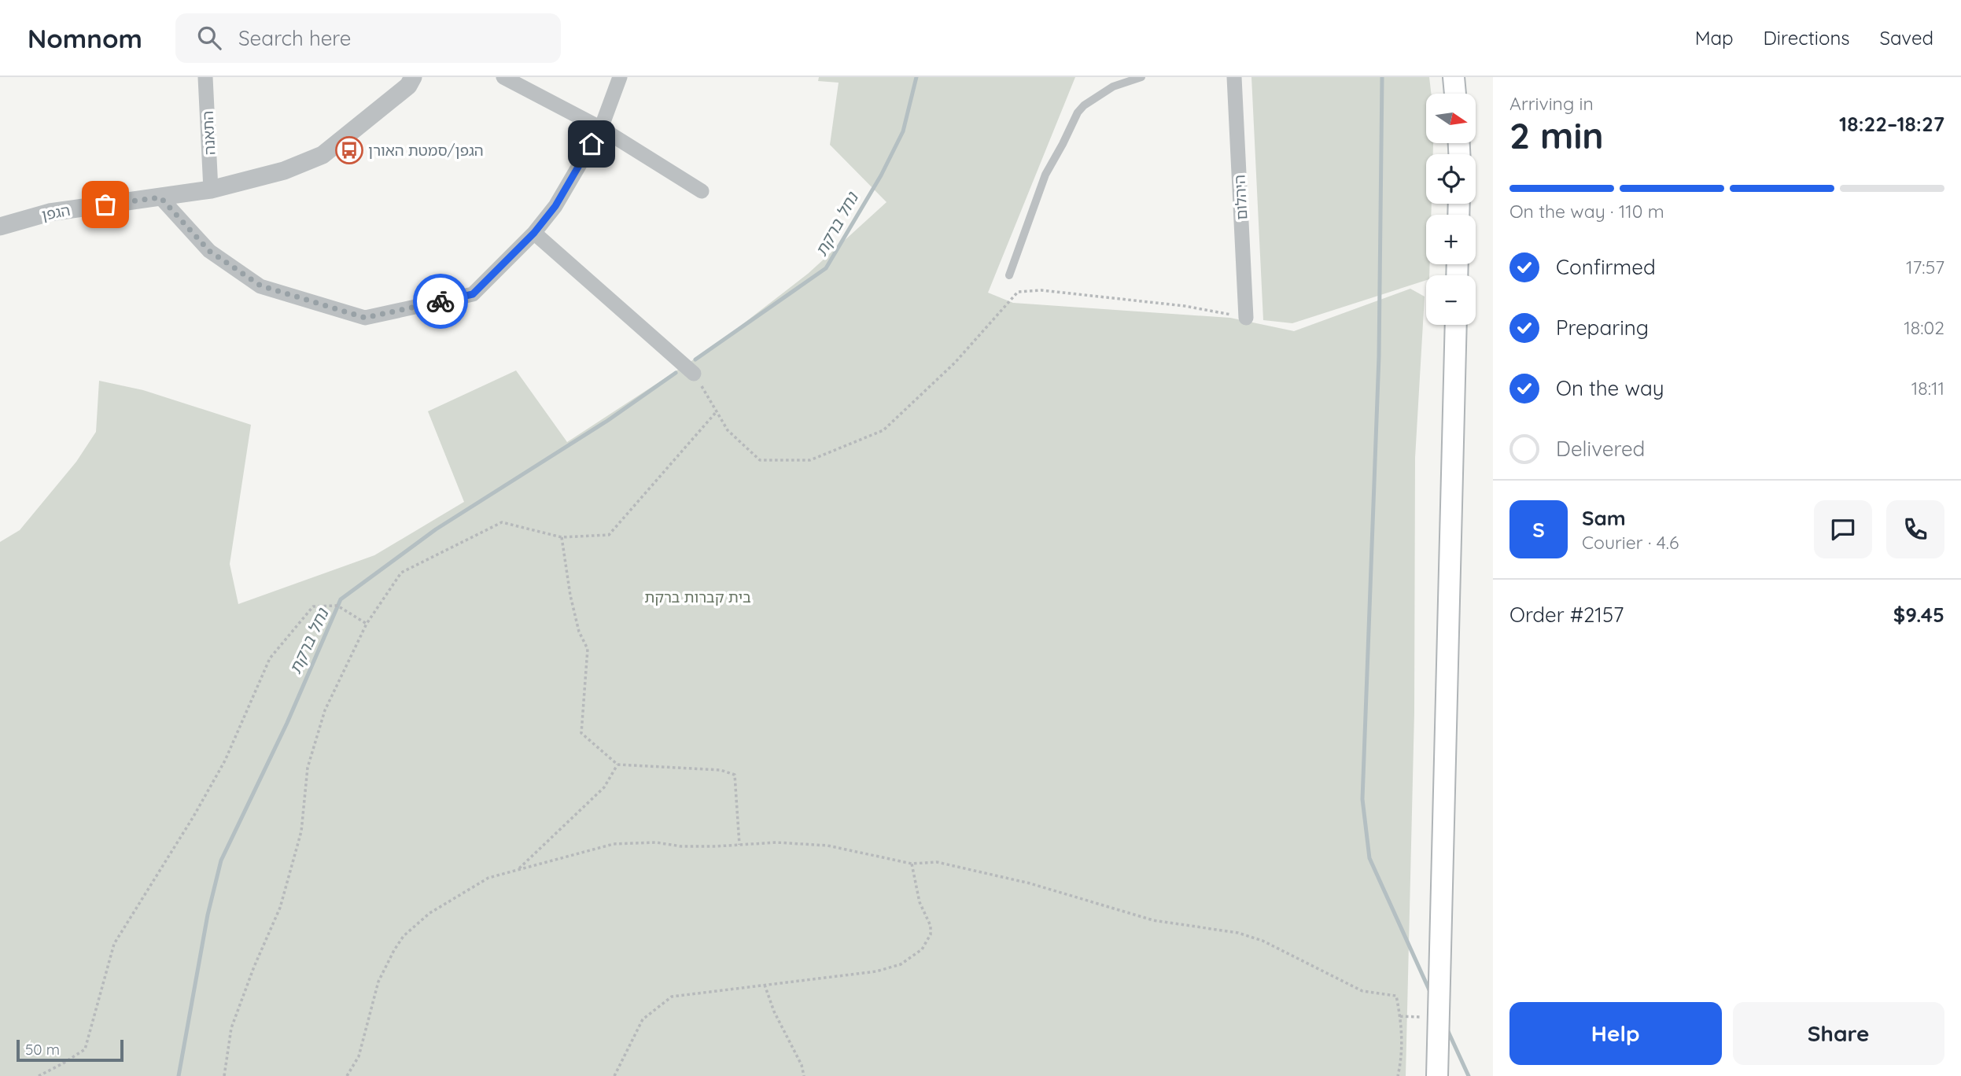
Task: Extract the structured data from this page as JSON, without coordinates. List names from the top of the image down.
{
  "streets": {
    "street": ["התאנה", "היהלום", "הגפן"]
  },
  "crossings": [
    ["התאנה", "הגפן"]
  ],
  "water": ["נחל ברקת"],
  "parks": ["בית קברות ברקת"],
  "places": {
    "bus stop": ["הגפן/סמטת האורן"]
  },
  "scale_bar": "50 m",
  "north": "right",
  "page": {
    "header": "Nomnom",
    "search": "Search here",
    "nav": ["Map", "Directions", "Saved"],
    "heading": ["2 min", "Arriving in", "18:22–18:27"],
    "panel": [
      "Sam",
      "Courier · 4.6",
      "Order #2157",
      "$9.45"
    ],
    "map_buttons": ["+", "−"],
    "bar": "On the way · 110 m",
    "list": [
      ["Confirmed", "17:57"],
      ["Preparing", "18:02"],
      ["On the way", "18:11"],
      "Delivered"
    ],
    "round": "S",
    "buttons": ["Help", "Share"],
    "scale": "50 m"
  }
}
